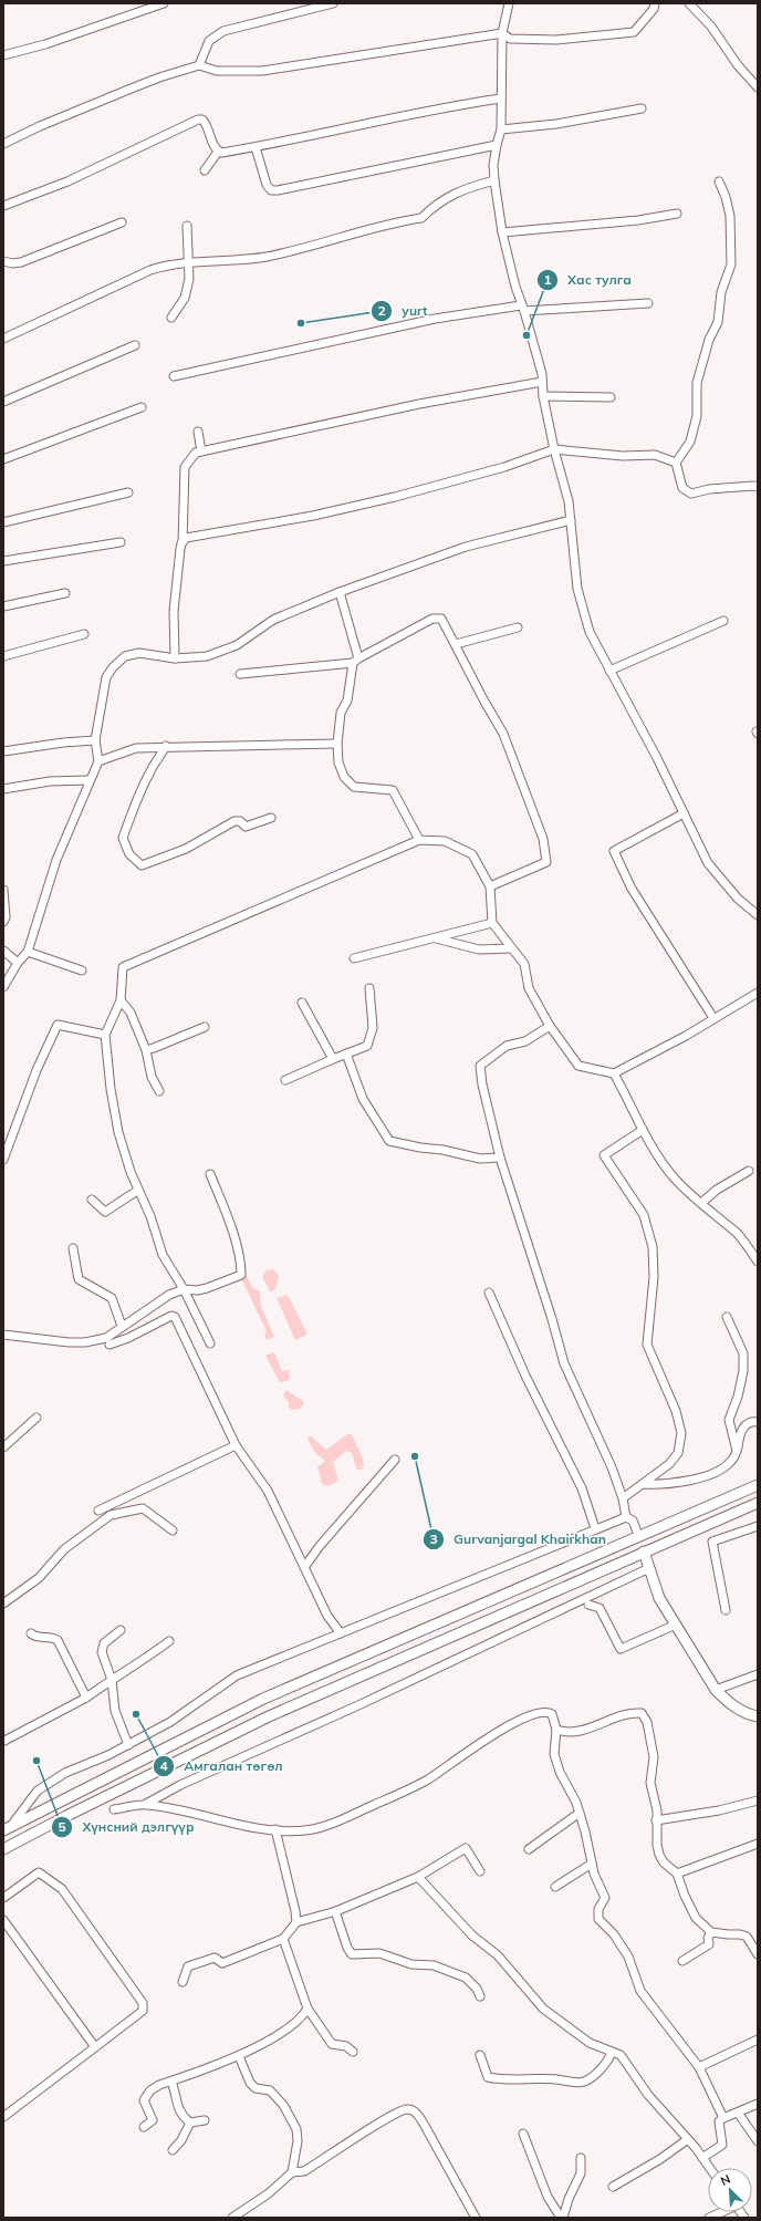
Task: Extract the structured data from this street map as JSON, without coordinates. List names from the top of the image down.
{
  "places": [
    "yurt",
    "Хас тулга",
    "Gurvanjargal Khairkhan",
    "Амгалан төгөл",
    "Хүнсний дэлгүүр"
  ],
  "north": "top left"
}
